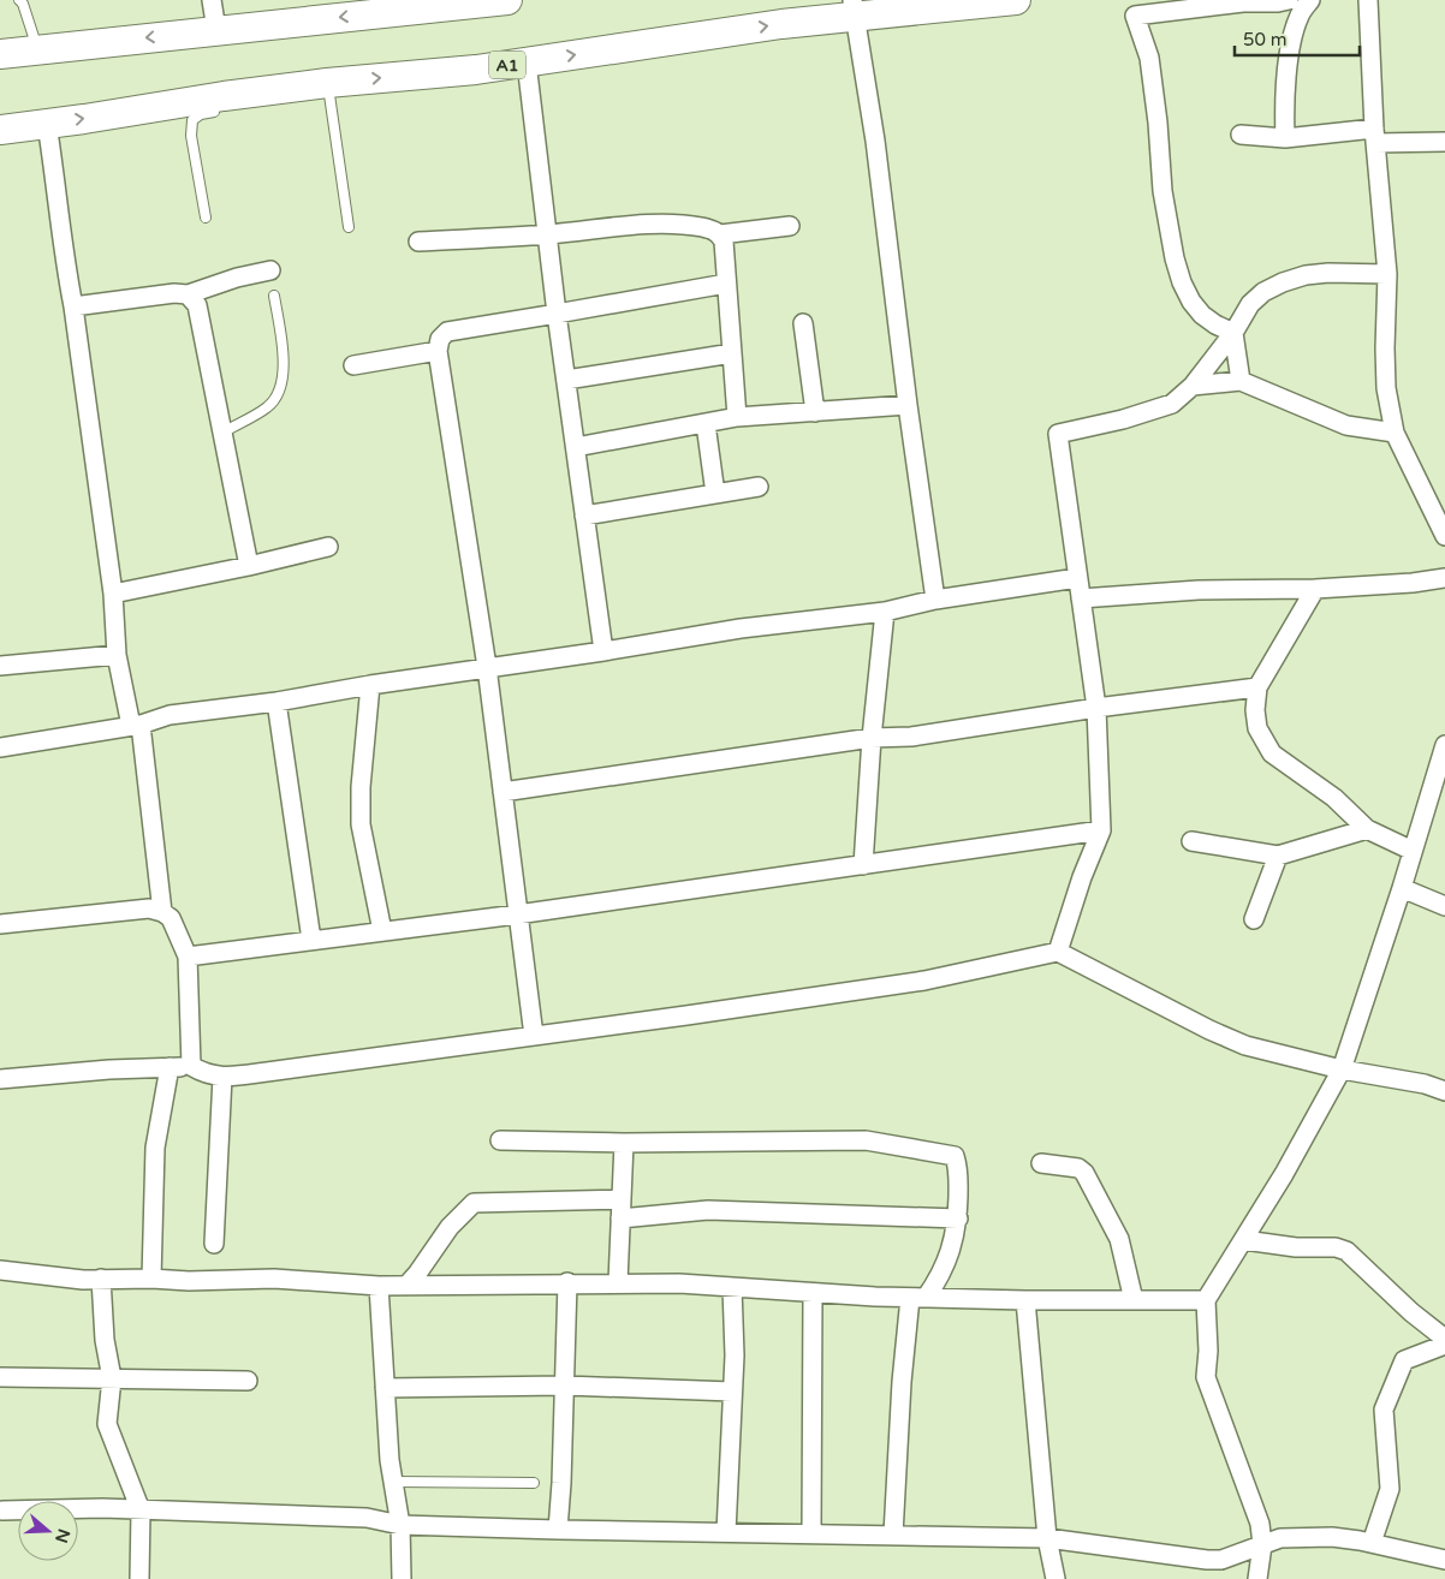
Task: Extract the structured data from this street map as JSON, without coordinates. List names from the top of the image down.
{
  "streets": {
    "main road": ["A1"]
  },
  "scale_bar": "50 m",
  "north": "right"
}
